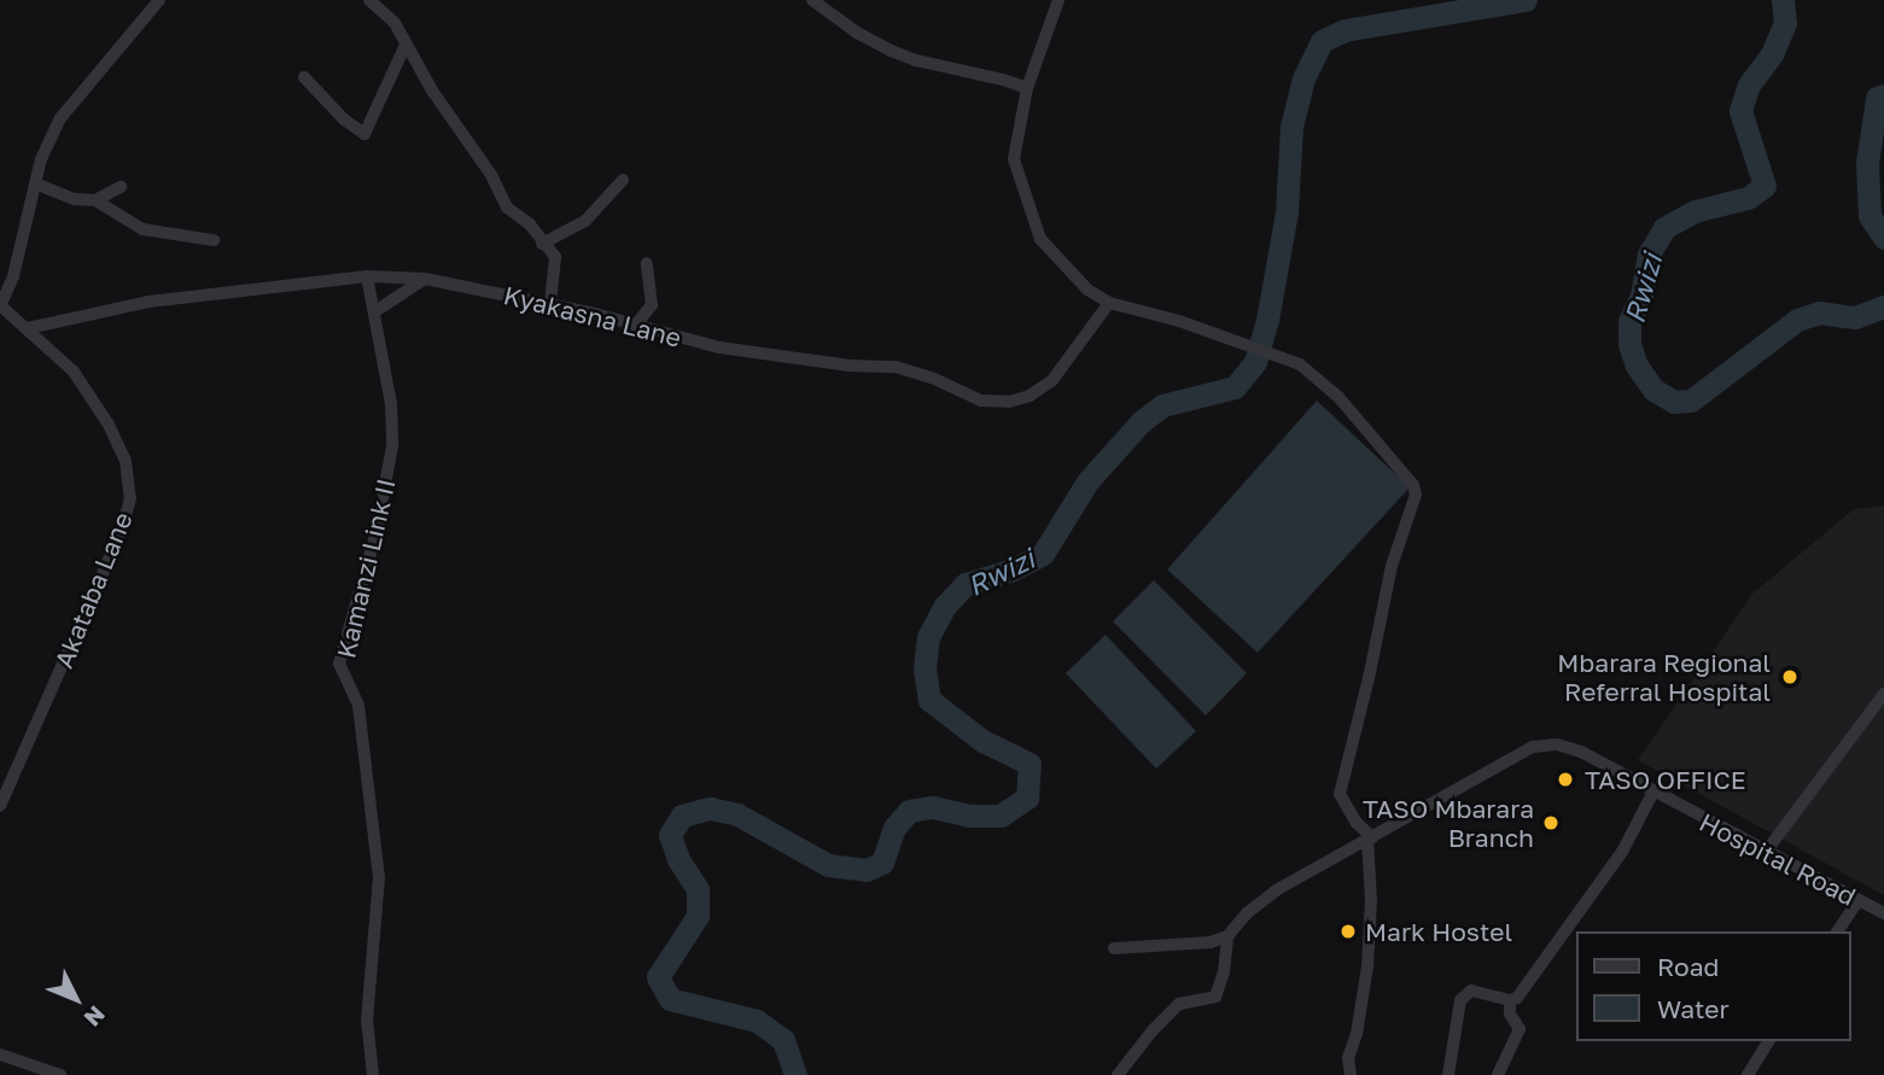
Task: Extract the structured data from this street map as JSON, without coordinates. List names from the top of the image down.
{
  "streets": {
    "street": [
      "Kyakasna Lane",
      "Kamanzi Link II",
      "Akataba Lane",
      "Hospital Road"
    ]
  },
  "crossings": [
    ["Kyakasna Lane", "Kamanzi Link II"],
    ["Kyakasna Lane", "Akataba Lane"]
  ],
  "water": ["Rwizi"],
  "places": [
    "Mbarara Regional Referral Hospital",
    "TASO OFFICE",
    "TASO Mbarara Branch",
    "Mark Hostel"
  ],
  "legend": ["Road", "Water"],
  "north": "bottom right"
}
